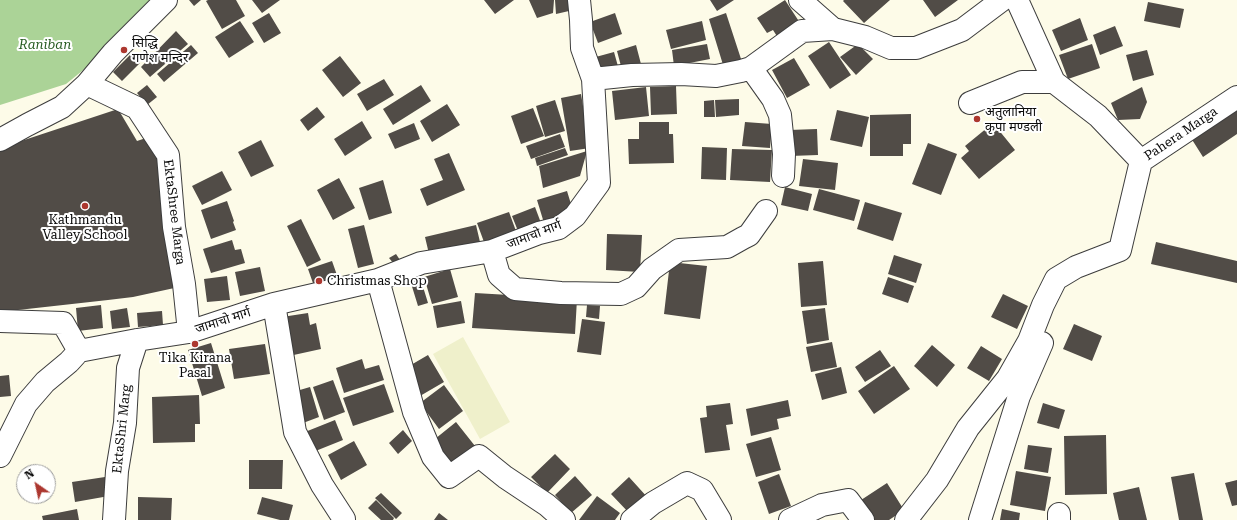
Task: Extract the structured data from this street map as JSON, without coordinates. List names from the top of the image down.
{
  "streets": {
    "street": [
      "Pahera Marga",
      "EktaShree Marga",
      "जामाचो मार्ग",
      "EktaShri Marg"
    ]
  },
  "crossings": [
    ["EktaShree Marga", "जामाचो मार्ग"],
    ["जामाचो मार्ग", "EktaShri Marg"]
  ],
  "parks": ["Raniban"],
  "places": [
    "सिद्धि गणेश मन्दिर",
    "अतुलानिया कृपा मण्डली",
    "Kathmandu Valley School",
    "Christmas Shop",
    "Tika Kirana Pasal"
  ],
  "north": "top left"
}
